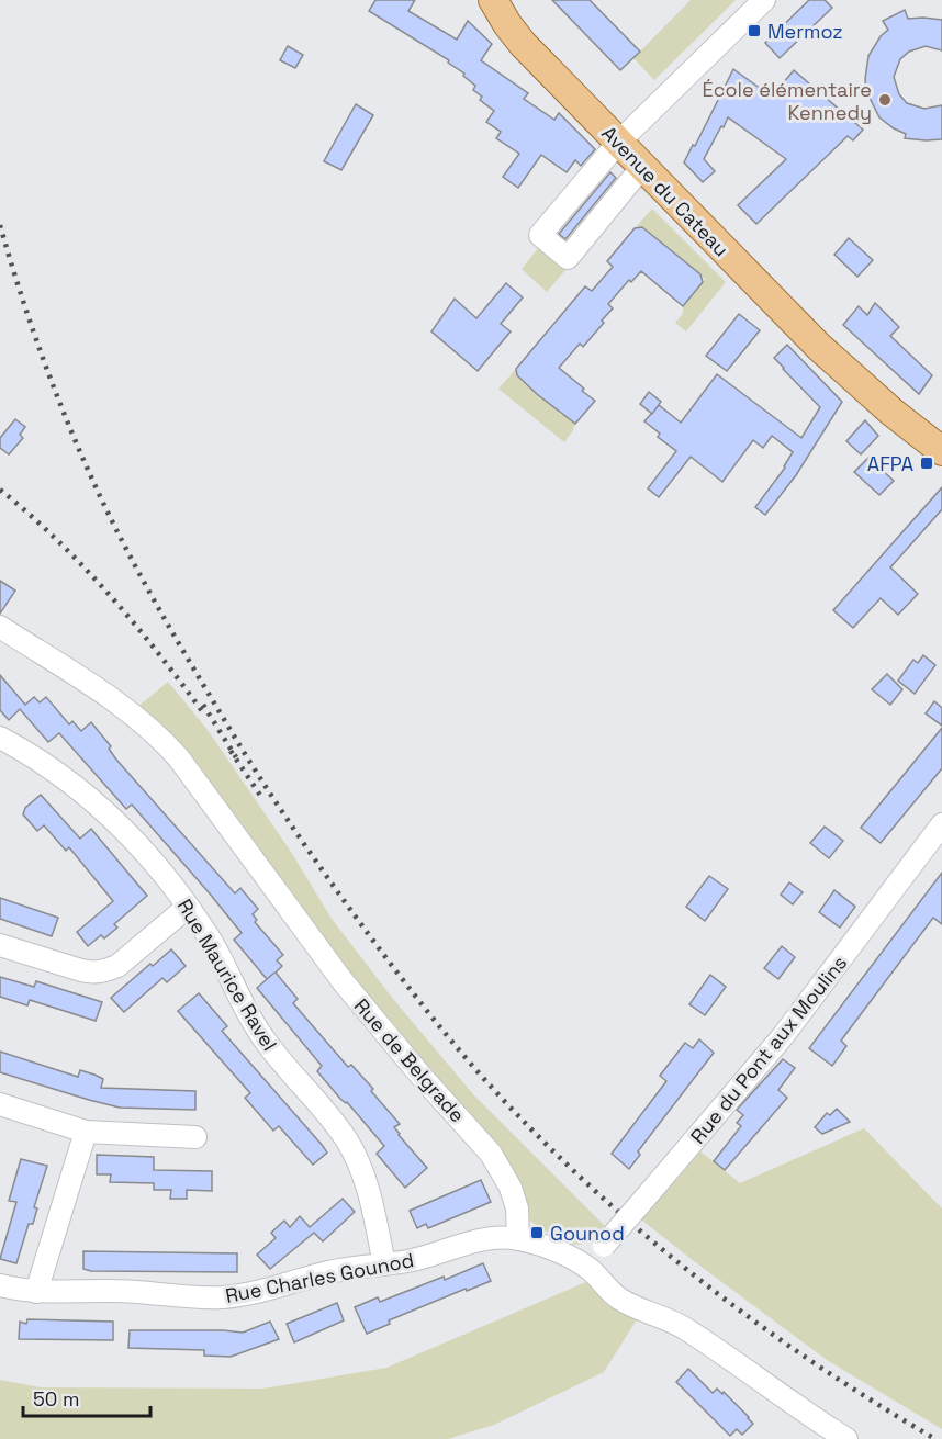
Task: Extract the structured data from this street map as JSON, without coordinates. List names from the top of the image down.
{
  "streets": {
    "main road": ["Avenue du Cateau"],
    "street": [
      "Rue Maurice Ravel",
      "Rue du Pont aux Moulins",
      "Rue de Belgrade",
      "Rue Charles Gounod"
    ]
  },
  "crossings": [
    ["Rue Maurice Ravel", "Rue Charles Gounod"],
    ["Rue de Belgrade", "Rue Charles Gounod"]
  ],
  "places": {
    "transit": ["Mermoz", "AFPA", "Gounod"],
    "other": ["École élémentaire Kennedy"]
  },
  "scale_bar": "50 m"
}
